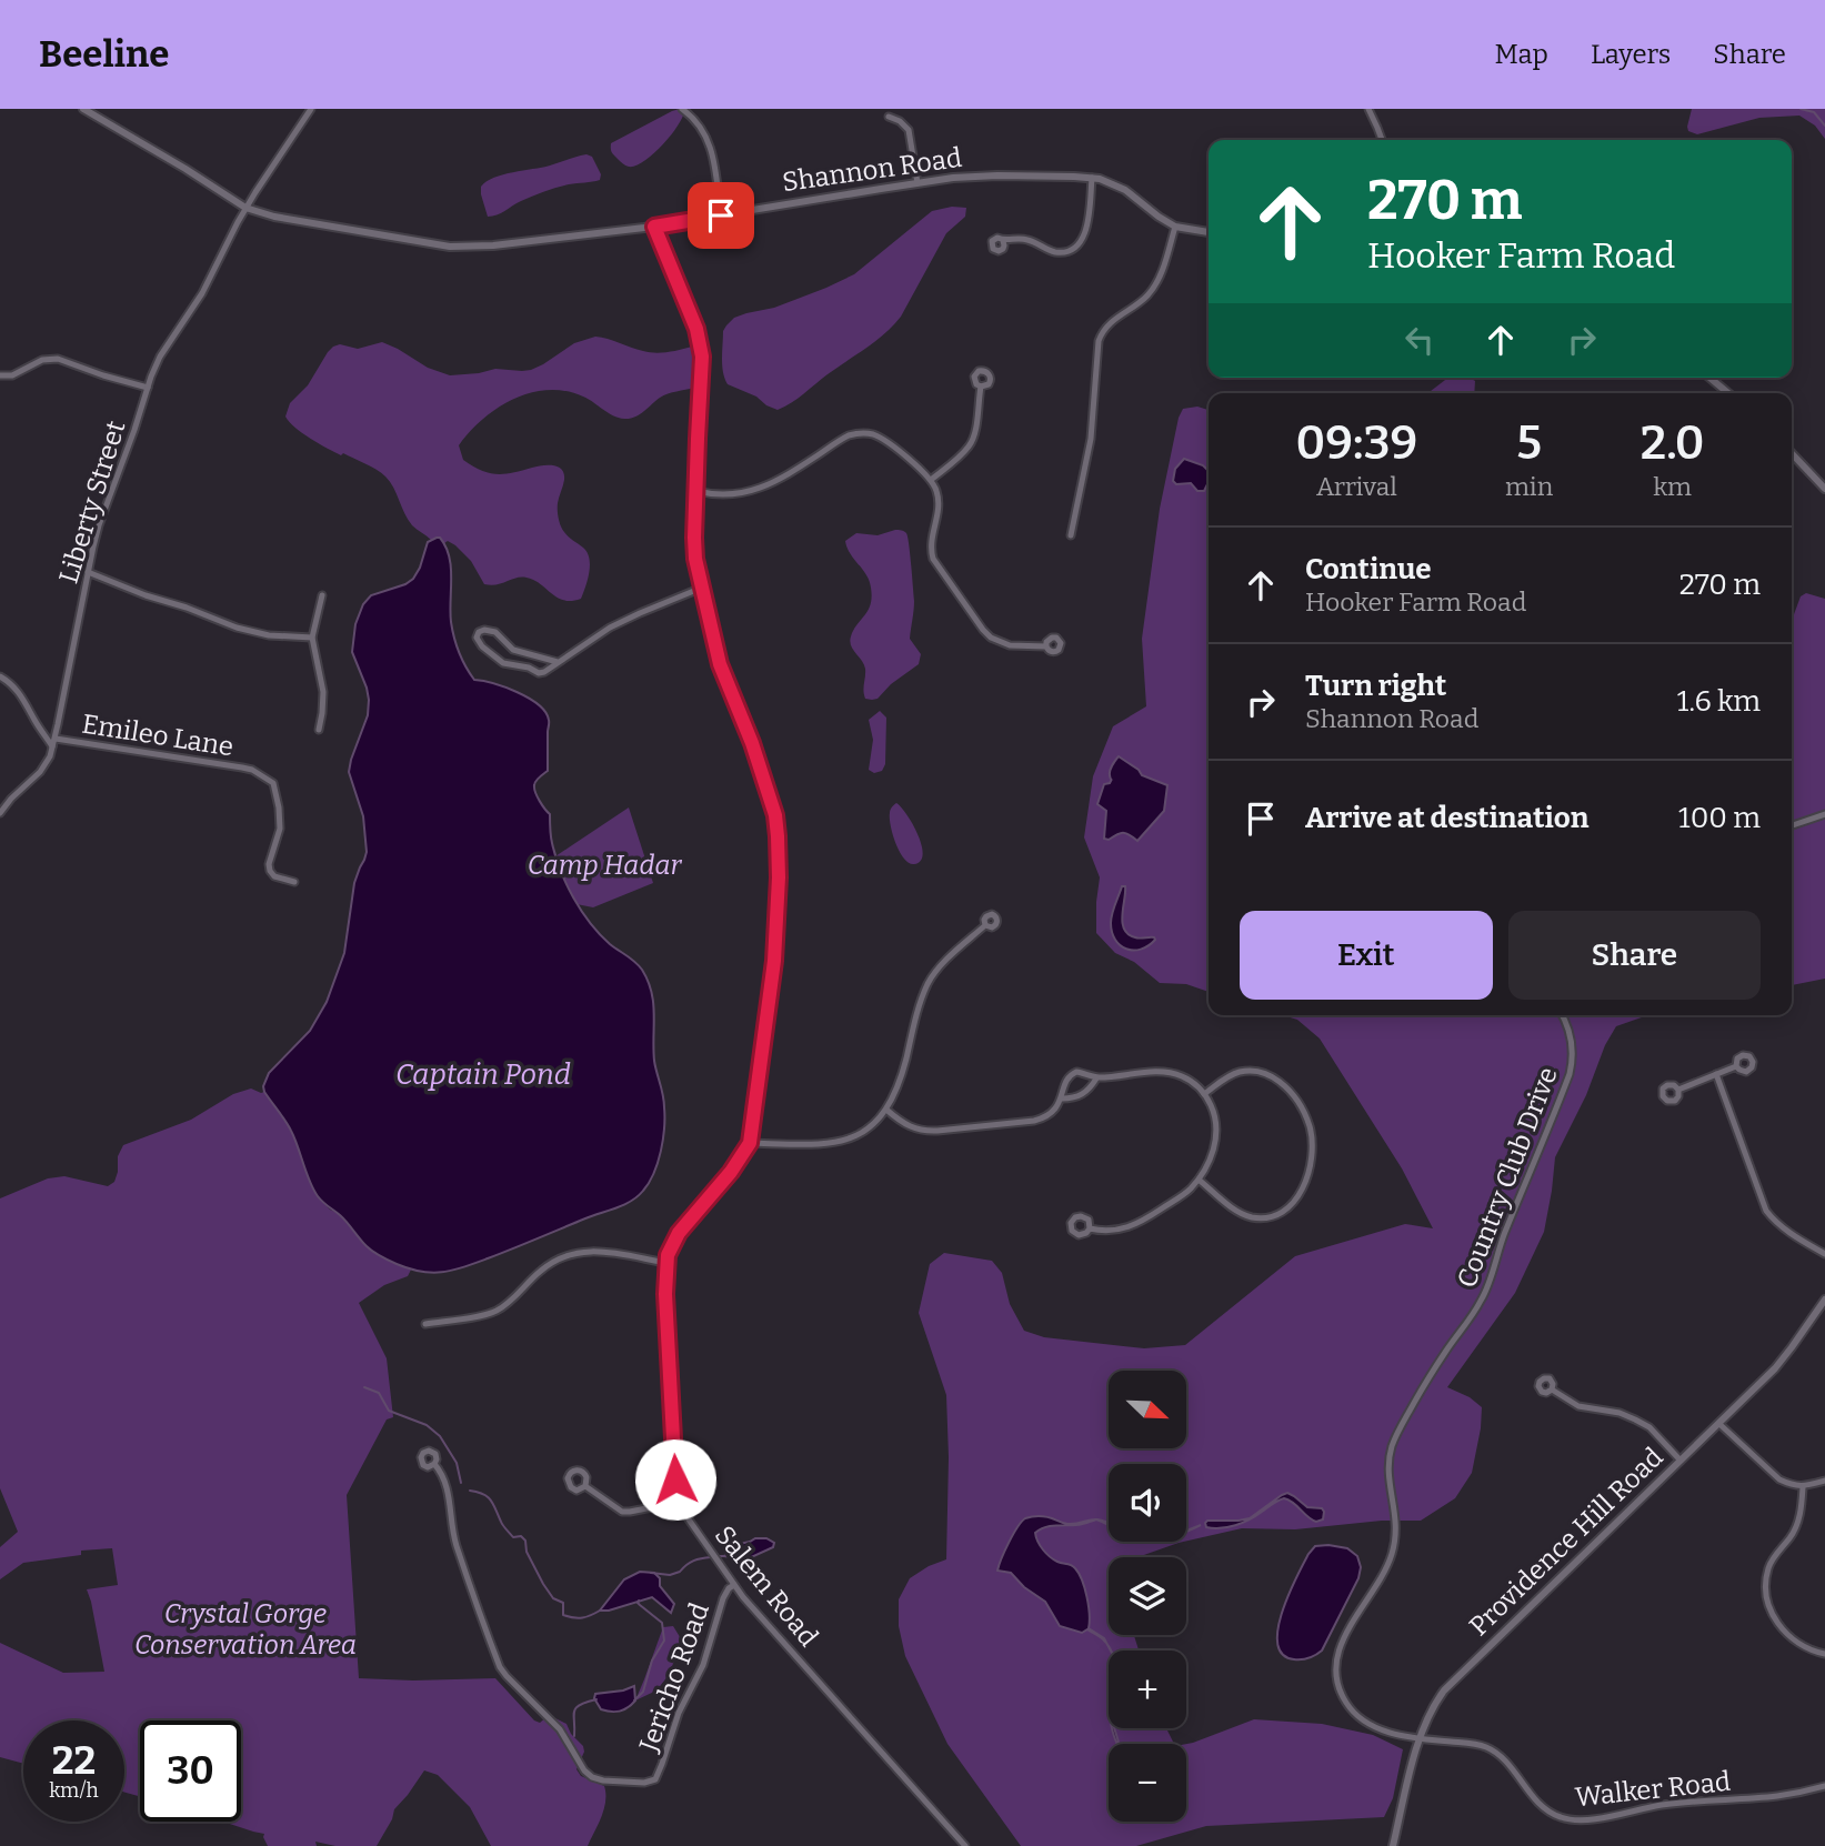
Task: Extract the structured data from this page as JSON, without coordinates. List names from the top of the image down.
{
  "streets": {
    "street": [
      "Shannon Road",
      "Liberty Street",
      "Emileo Lane",
      "Country Club Drive",
      "Providence Hill Road",
      "Salem Road",
      "Jericho Road",
      "Walker Road"
    ]
  },
  "crossings": [
    ["Shannon Road", "Liberty Street"],
    ["Liberty Street", "Emileo Lane"],
    ["Country Club Drive", "Providence Hill Road"],
    ["Country Club Drive", "Walker Road"],
    ["Providence Hill Road", "Walker Road"],
    ["Salem Road", "Jericho Road"]
  ],
  "water": ["Captain Pond"],
  "parks": ["Camp Hadar", "Crystal Gorge Conservation Area"],
  "north": "bottom right",
  "page": {
    "header": "Beeline",
    "nav": ["Map", "Layers", "Share"],
    "turn": ["270 m", "Hooker Farm Road"],
    "eta": [
      "09:39",
      "Arrival",
      "5",
      "min",
      "2.0",
      "km"
    ],
    "list": [
      {
        "name": "Continue",
        "note": "Hooker Farm Road",
        "value": "270 m"
      },
      {
        "name": "Turn right",
        "note": "Shannon Road",
        "value": "1.6 km"
      },
      {
        "name": "Arrive at destination",
        "value": "100 m"
      }
    ],
    "buttons": ["Exit", "Share"],
    "map_buttons": ["+", "−"],
    "speed": "22 km/h",
    "limit": "30"
  }
}
